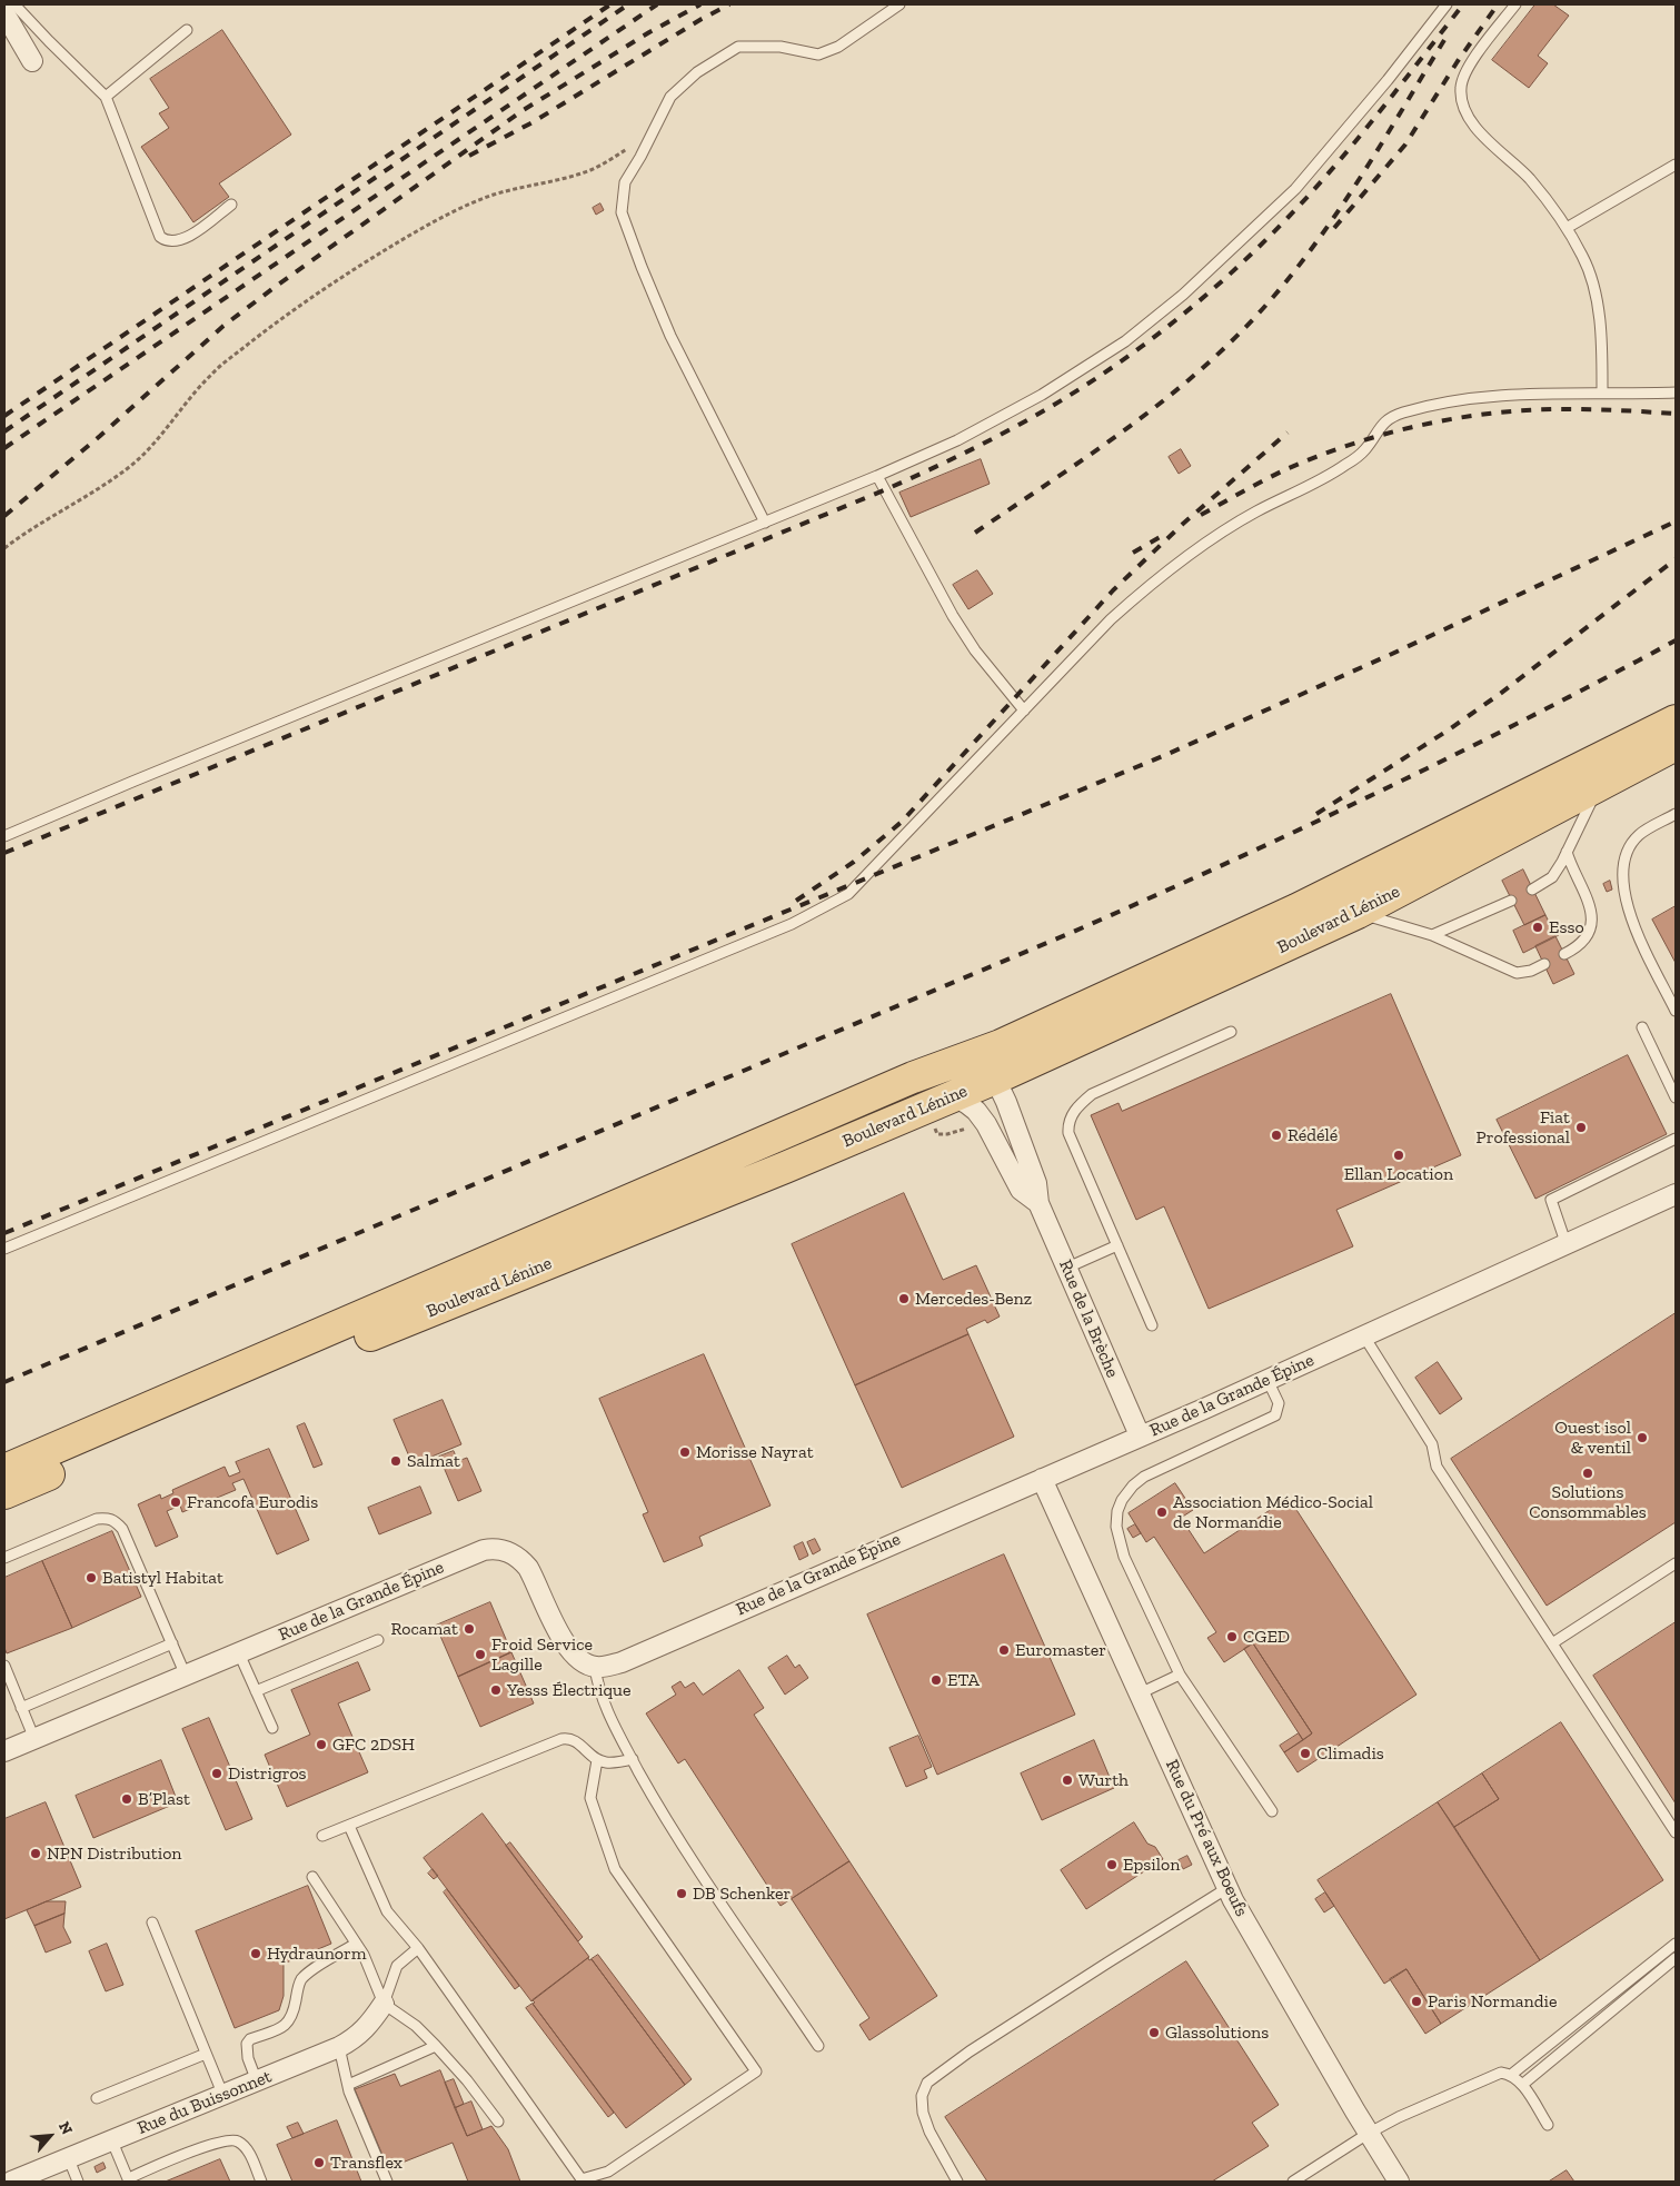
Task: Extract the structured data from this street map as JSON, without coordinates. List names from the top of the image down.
{
  "streets": {
    "main road": ["Boulevard Lénine"],
    "street": [
      "Rue de la Brèche",
      "Rue de la Grande Épine",
      "Rue du Pré aux Boeufs",
      "Rue du Buissonnet"
    ]
  },
  "crossings": [
    ["Boulevard Lénine", "Rue de la Brèche"],
    ["Rue de la Brèche", "Rue de la Grande Épine"],
    ["Rue de la Grande Épine", "Rue du Pré aux Boeufs"]
  ],
  "places": [
    "Esso",
    "Fiat Professional",
    "Rédélé",
    "Ellan Location",
    "Mercedes-Benz",
    "Ouest isol & ventil",
    "Morisse Nayrat",
    "Salmat",
    "Solutions Consommables",
    "Francofa Eurodis",
    "Association Médico-Social de Normandie",
    "Batistyl Habitat",
    "Rocamat",
    "CGED",
    "Euromaster",
    "Froid Service Lagille",
    "ETA",
    "Yesss Électrique",
    "GFC 2DSH",
    "Climadis",
    "Distrigros",
    "Wurth",
    "B’Plast",
    "NPN Distribution",
    "Epsilon",
    "DB Schenker",
    "Hydraunorm",
    "Paris Normandie",
    "Glassolutions",
    "Transflex"
  ],
  "north": "top right"
}
